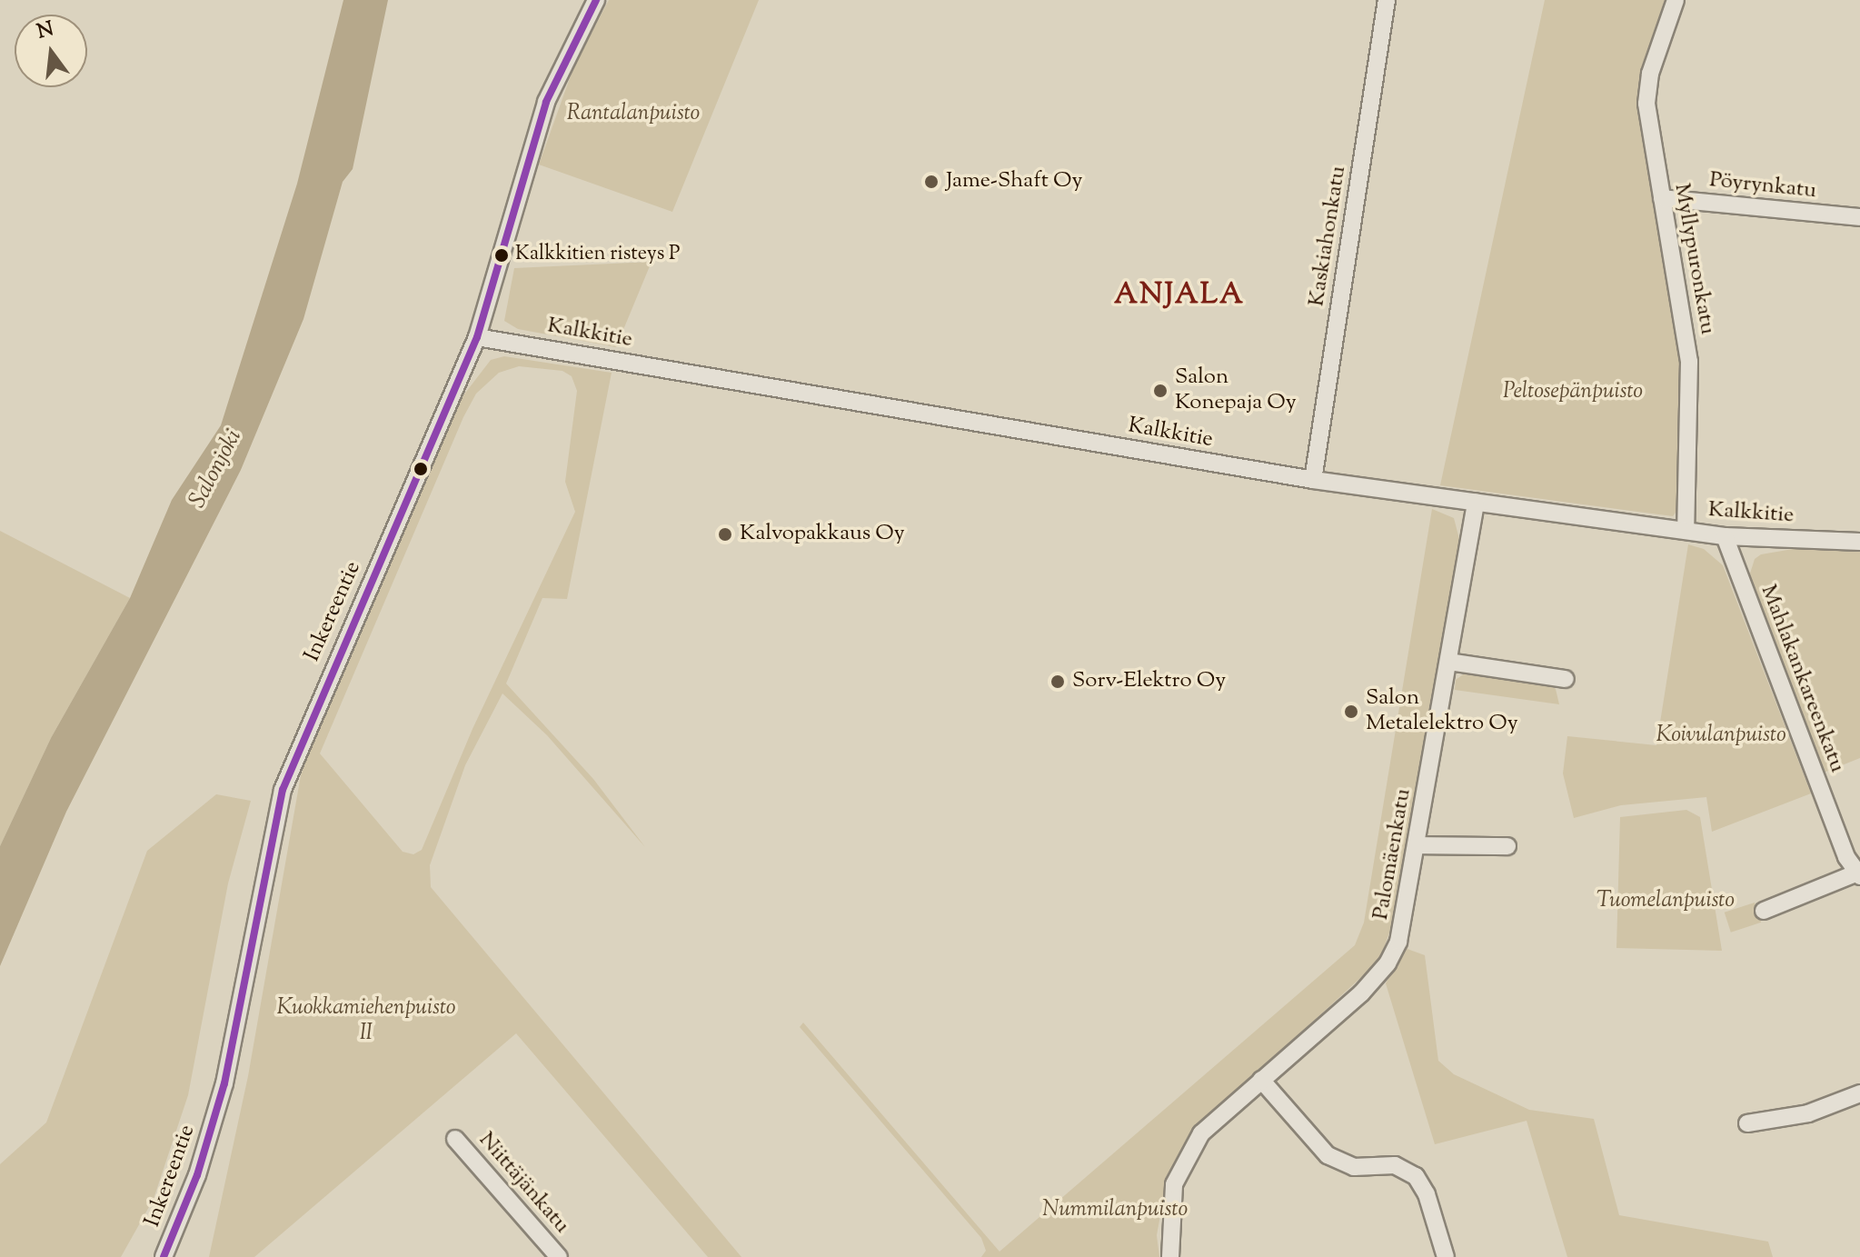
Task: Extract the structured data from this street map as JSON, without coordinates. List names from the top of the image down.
{
  "streets": {
    "street": [
      "Pöyrynkatu",
      "Kaskiahonkatu",
      "Myllypuronkatu",
      "Kalkkitie",
      "Inkereentie",
      "Mahlakankareenkatu",
      "Palomäenkatu",
      "Niittäjänkatu"
    ]
  },
  "crossings": [
    ["Pöyrynkatu", "Myllypuronkatu"],
    ["Kaskiahonkatu", "Kalkkitie"],
    ["Myllypuronkatu", "Kalkkitie"],
    ["Kalkkitie", "Inkereentie"],
    ["Kalkkitie", "Mahlakankareenkatu"],
    ["Kalkkitie", "Palomäenkatu"]
  ],
  "districts": ["ANJALA"],
  "water": ["Salonjoki"],
  "parks": [
    "Rantalanpuisto",
    "Peltosepänpuisto",
    "Koivulanpuisto",
    "Tuomelanpuisto",
    "Kuokkamiehenpuisto II",
    "Nummilanpuisto"
  ],
  "places": [
    "Jame-Shaft Oy",
    "Kalkkitien risteys P",
    "Salon Konepaja Oy",
    "Kalvopakkaus Oy",
    "Sorv-Elektro Oy",
    "Salon Metalelektro Oy"
  ],
  "north": "top"
}
